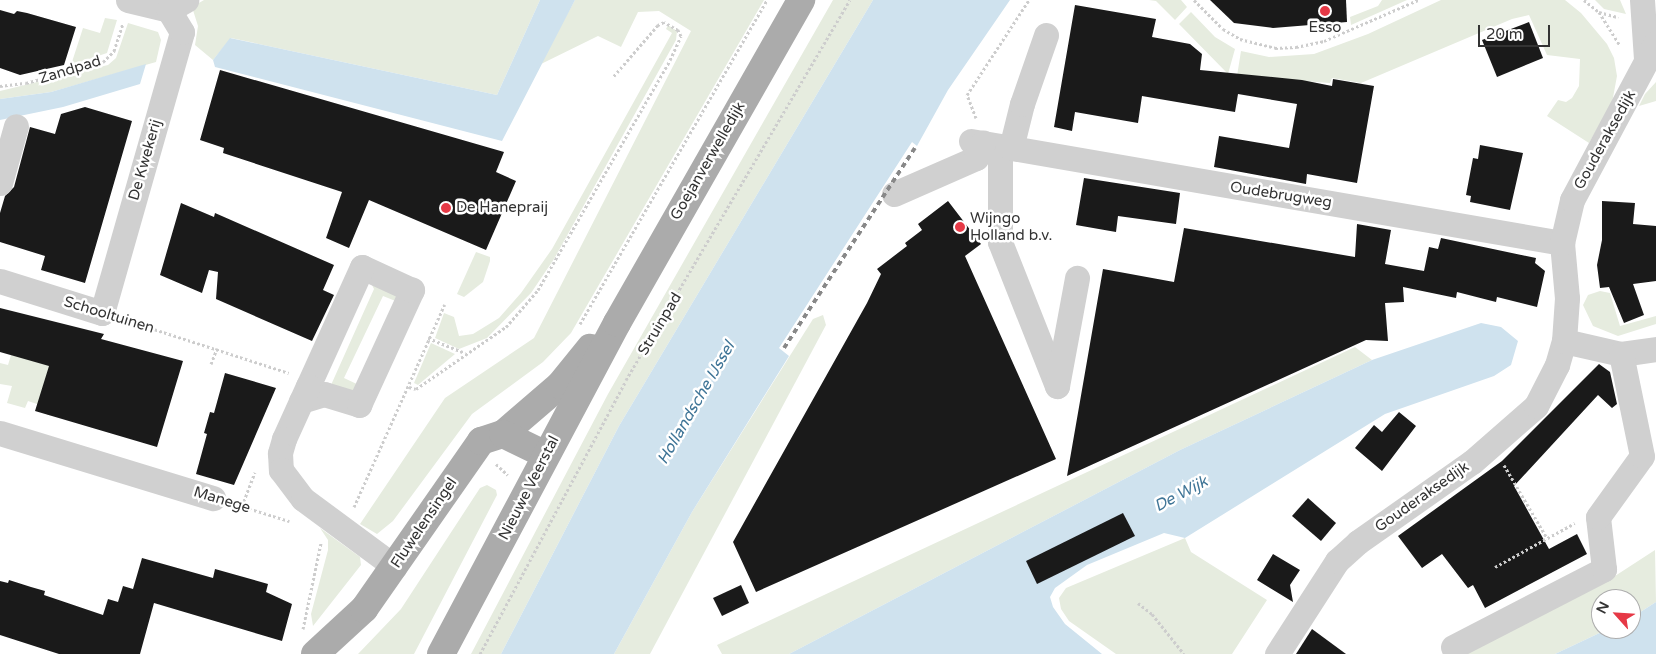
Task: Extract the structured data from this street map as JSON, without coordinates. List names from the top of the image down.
{
  "streets": {
    "main road": ["Goejanverwelledijk", "Nieuwe Veerstal", "Fluwelensingel"],
    "street": [
      "Gouderaksedijk",
      "De Kwekerij",
      "Oudebrugweg",
      "Schooltuinen",
      "Manege"
    ],
    "path": ["Zandpad", "Struinpad"]
  },
  "crossings": [
    ["Gouderaksedijk", "Oudebrugweg"],
    ["De Kwekerij", "Schooltuinen"],
    ["Goejanverwelledijk", "Nieuwe Veerstal"],
    ["Goejanverwelledijk", "Fluwelensingel"],
    ["Nieuwe Veerstal", "Fluwelensingel"]
  ],
  "water": ["Hollandsche IJssel", "De Wijk"],
  "places": ["Esso", "De Hanepraij", "Wijngo Holland b.v."],
  "scale_bar": "20 m",
  "north": "top left"
}
